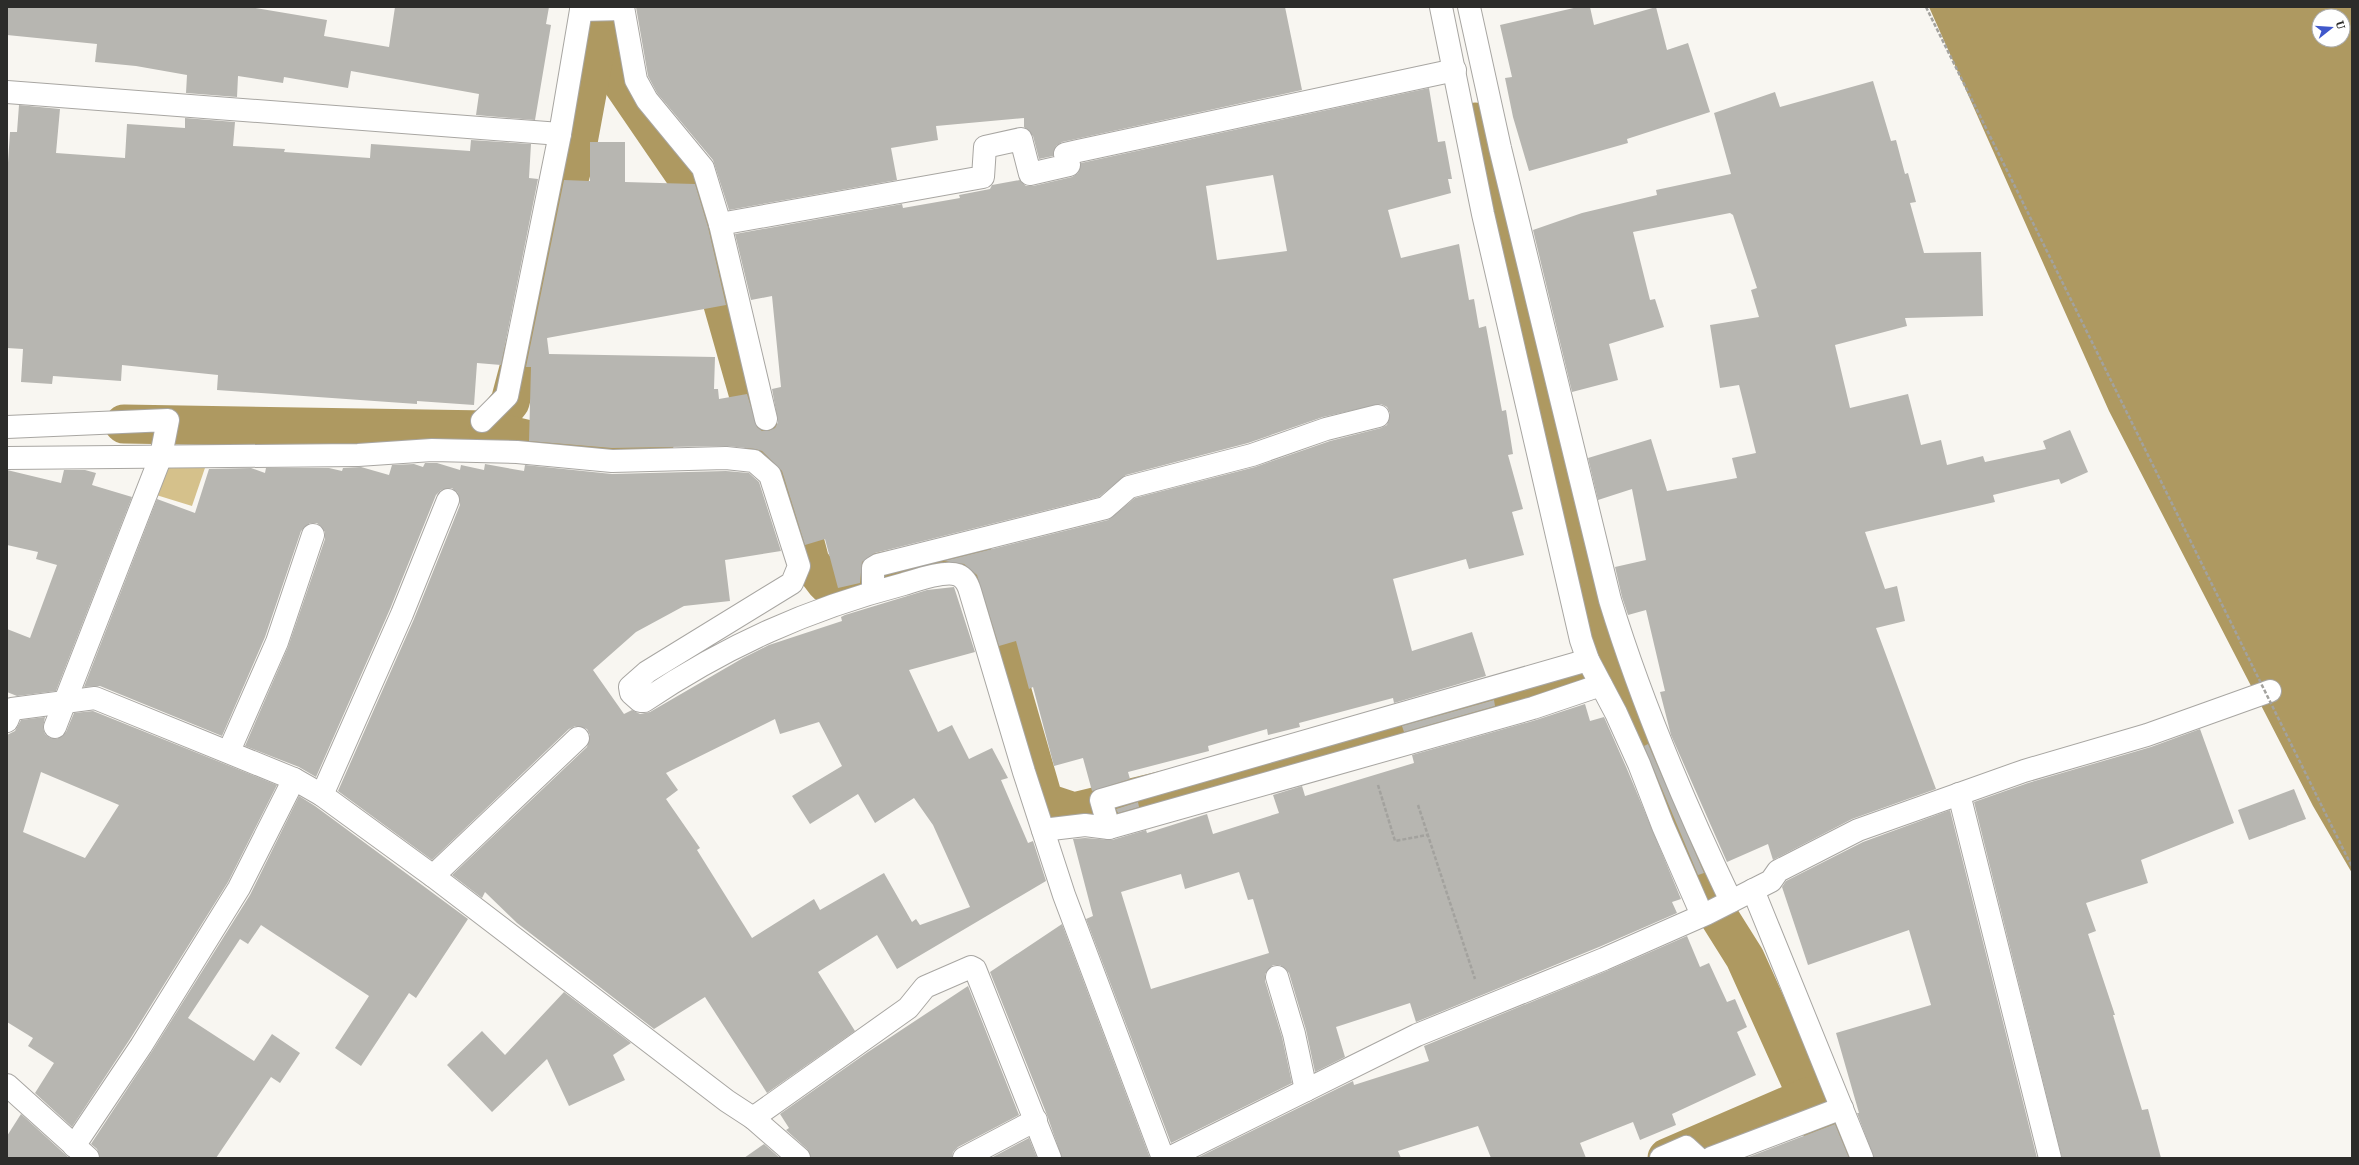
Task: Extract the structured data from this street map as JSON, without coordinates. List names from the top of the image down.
{
  "north": "right"
}
